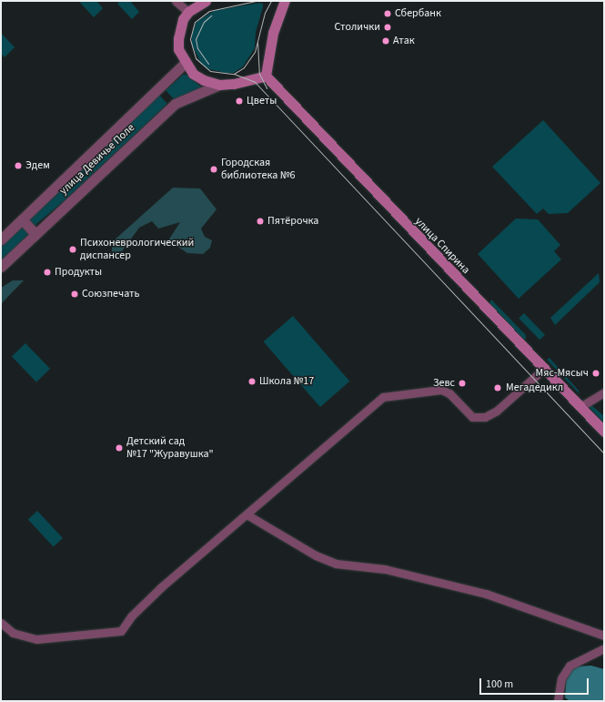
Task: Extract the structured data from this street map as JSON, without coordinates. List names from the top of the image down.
{
  "streets": {
    "main road": ["улица Девичье Поле", "улица Спирина"]
  },
  "crossings": [
    ["улица Девичье Поле", "улица Спирина"]
  ],
  "places": [
    "Сбербанк",
    "Столички",
    "Атак",
    "Цветы",
    "Эдем",
    "Городская библиотека №6",
    "Пятёрочка",
    "Психоневрологический диспансер",
    "Продукты",
    "Союзпечать",
    "Мяс-Мясыч",
    "Школа №17",
    "Зевс",
    "Мегадедикл",
    "Детский сад №17 \"Журавушка\""
  ],
  "scale_bar": "100 m"
}
